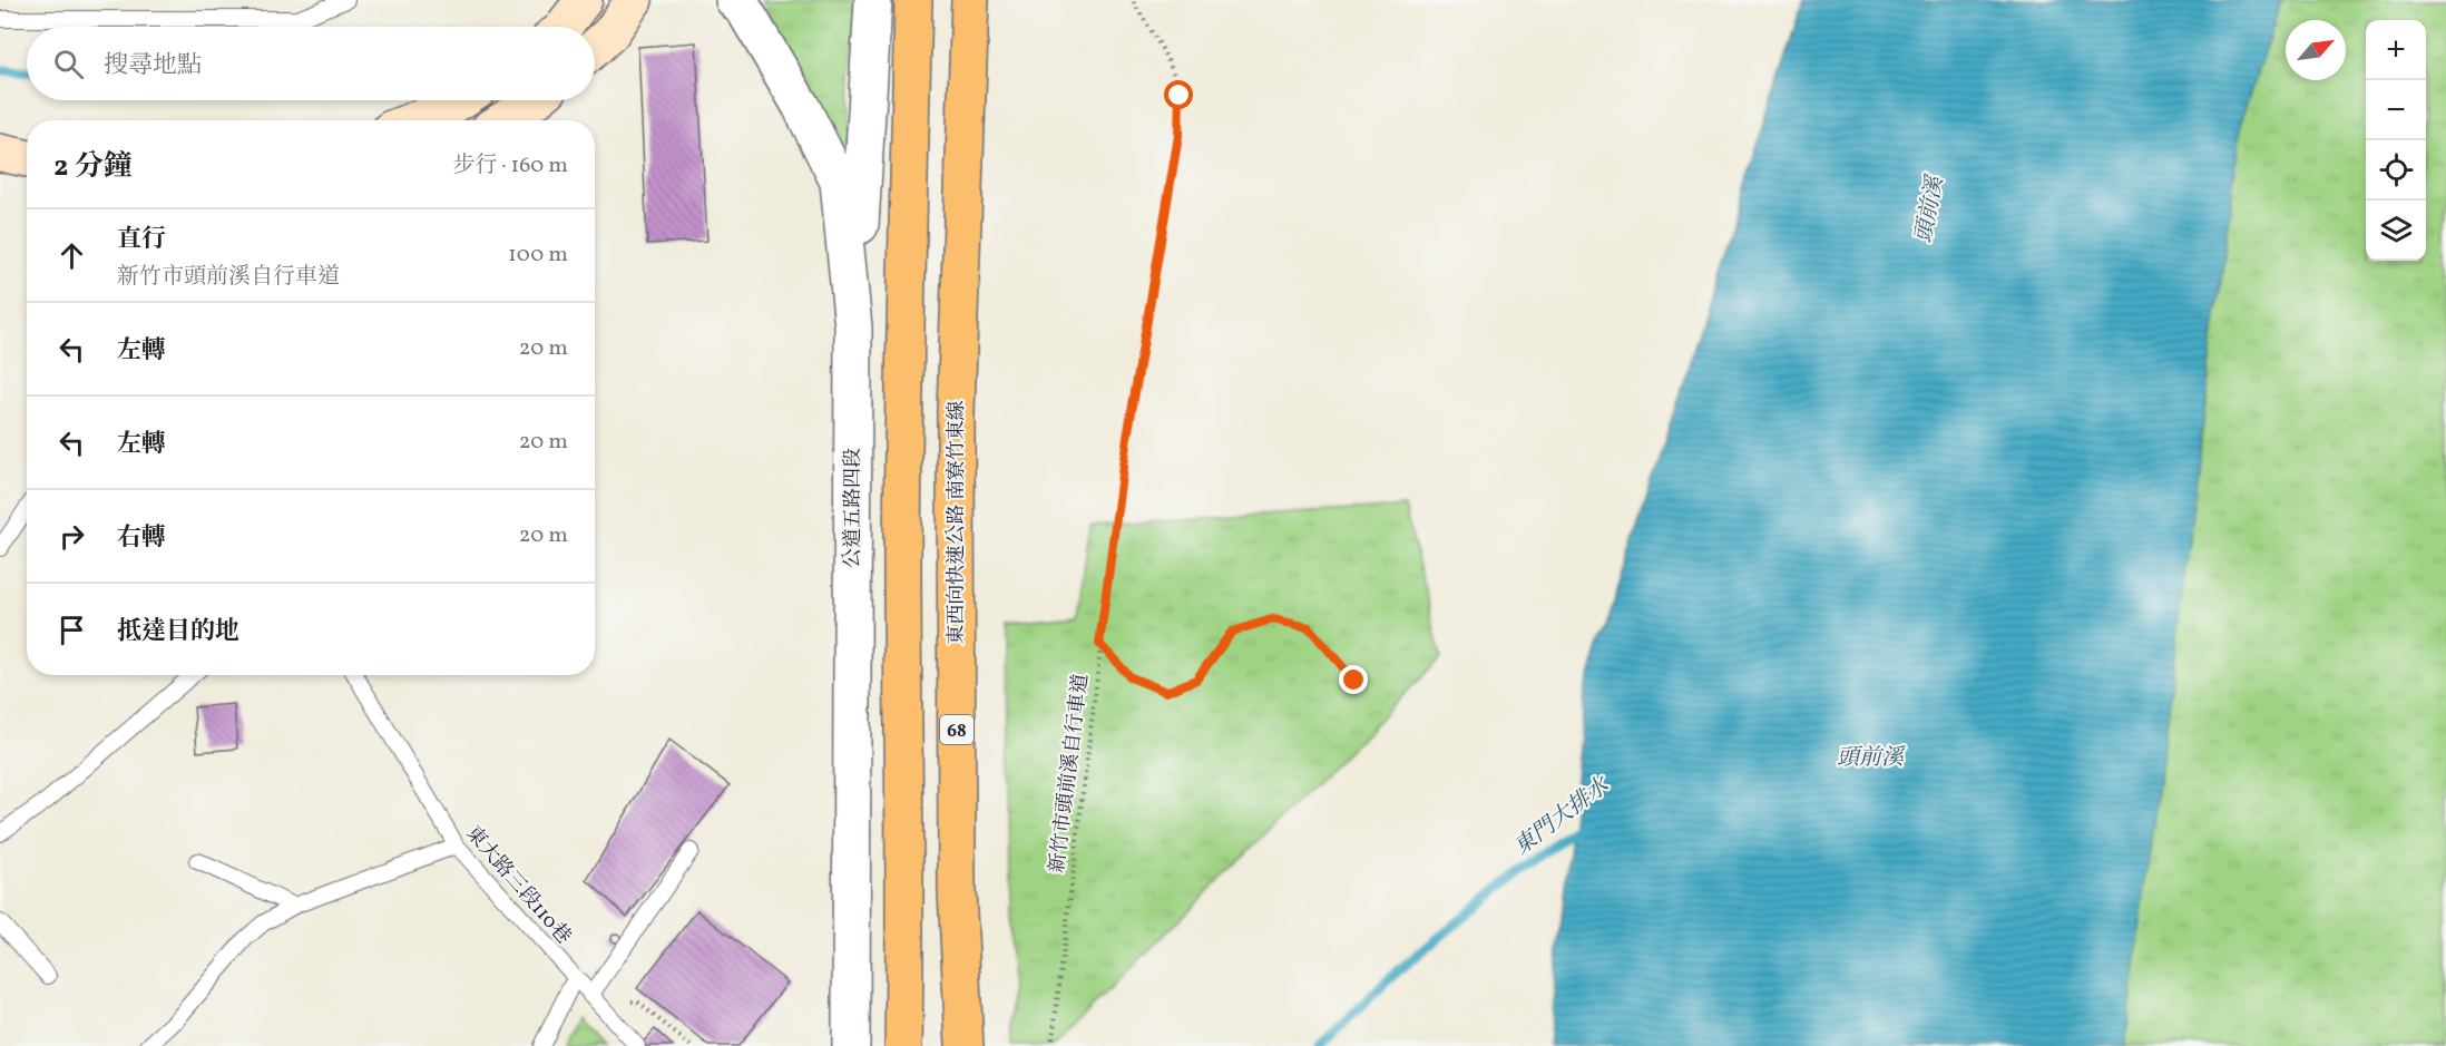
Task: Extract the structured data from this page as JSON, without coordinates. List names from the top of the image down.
{
  "streets": {
    "highway": ["東西向快速公路 南寮竹東線", "68"],
    "street": ["公道五路四段"],
    "lane": ["東大路三段110巷"],
    "path": ["新竹市頭前溪自行車道"]
  },
  "water": ["頭前溪", "東門大排水"],
  "north": "top right",
  "page": {
    "map_buttons": ["+", "−"],
    "search": "搜尋地點",
    "heading": ["2 分鐘", "步行 · 160 m"],
    "list": [
      ["直行", "新竹市頭前溪自行車道", "100 m"],
      ["左轉", "20 m"],
      ["左轉", "20 m"],
      ["右轉", "20 m"],
      "抵達目的地"
    ]
  }
}
